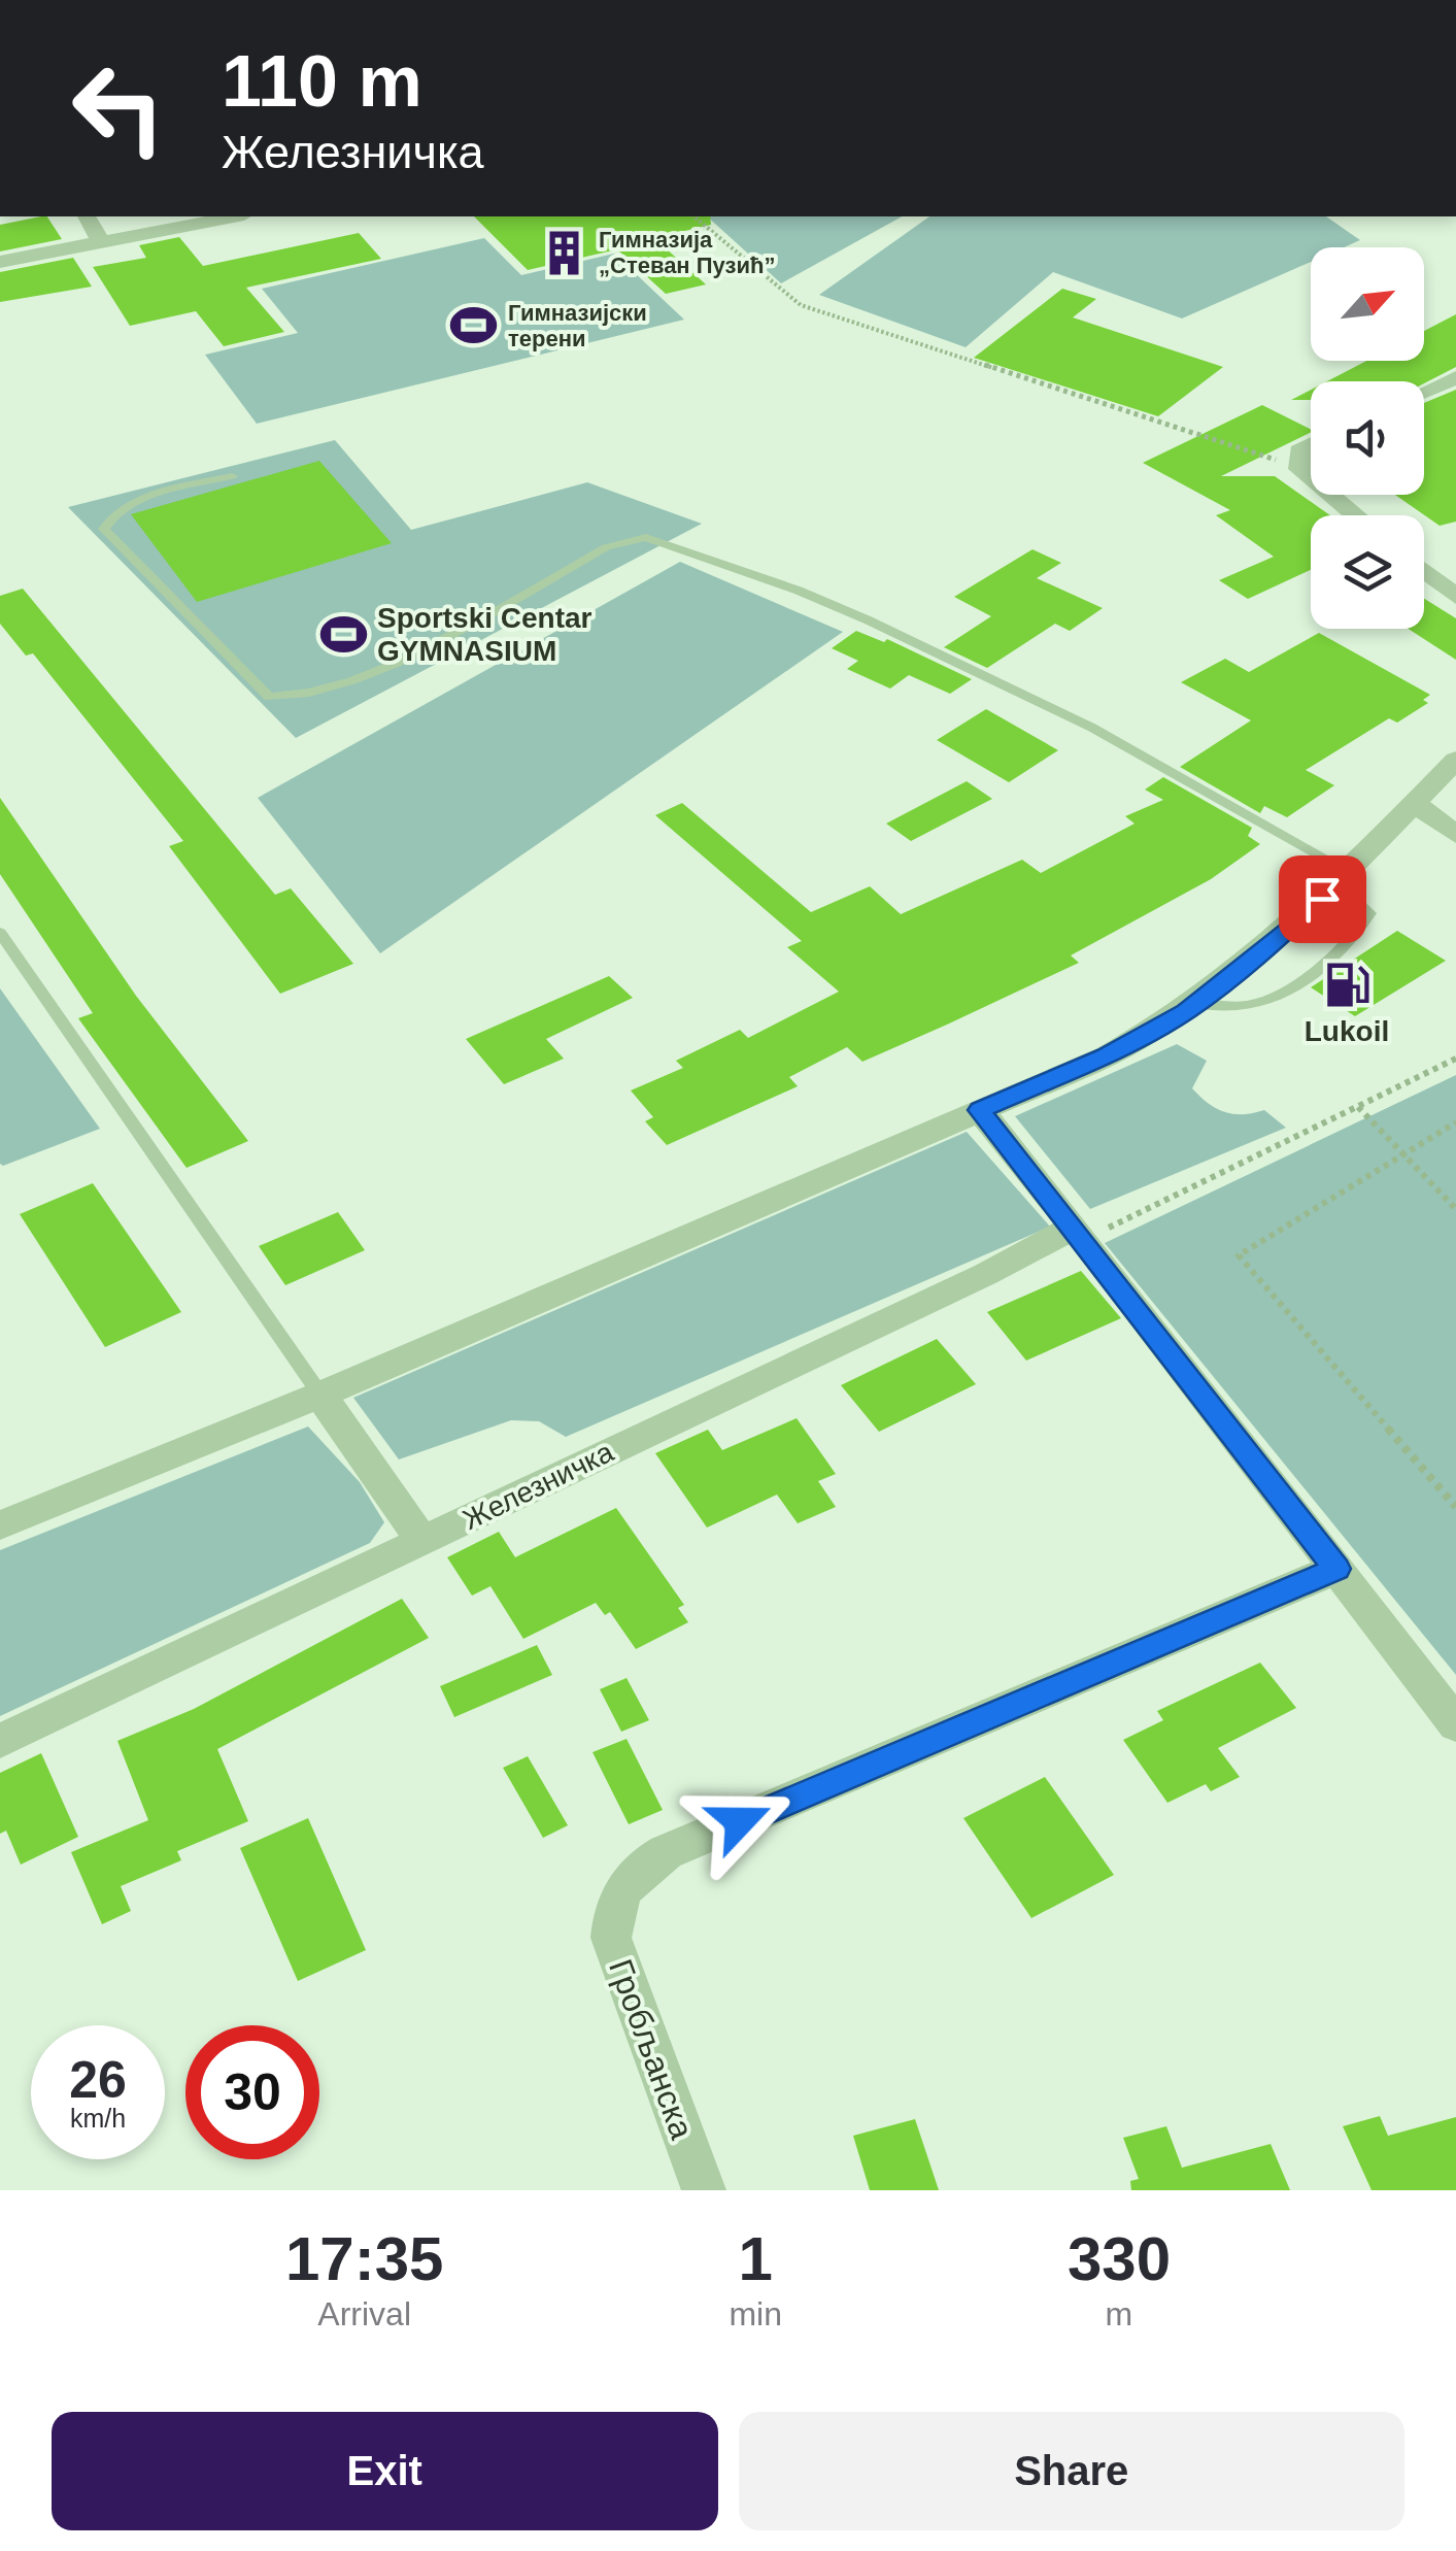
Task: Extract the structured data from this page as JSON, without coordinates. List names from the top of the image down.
{
  "streets": {
    "street": ["Железничка", "Гробљанска"]
  },
  "places": {
    "building": ["Гимназија „Стеван Пузић”"],
    "sports": ["Гимназијски терени", "Sportski Centar GYMNASIUM"],
    "fuel station": ["Lukoil"]
  },
  "north": "top right",
  "page": {
    "turn": ["110 m", "Железничка"],
    "speed": "26 km/h",
    "limit": "30",
    "eta": [
      "17:35",
      "Arrival",
      "1",
      "min",
      "330",
      "m"
    ],
    "buttons": ["Exit", "Share"]
  }
}
